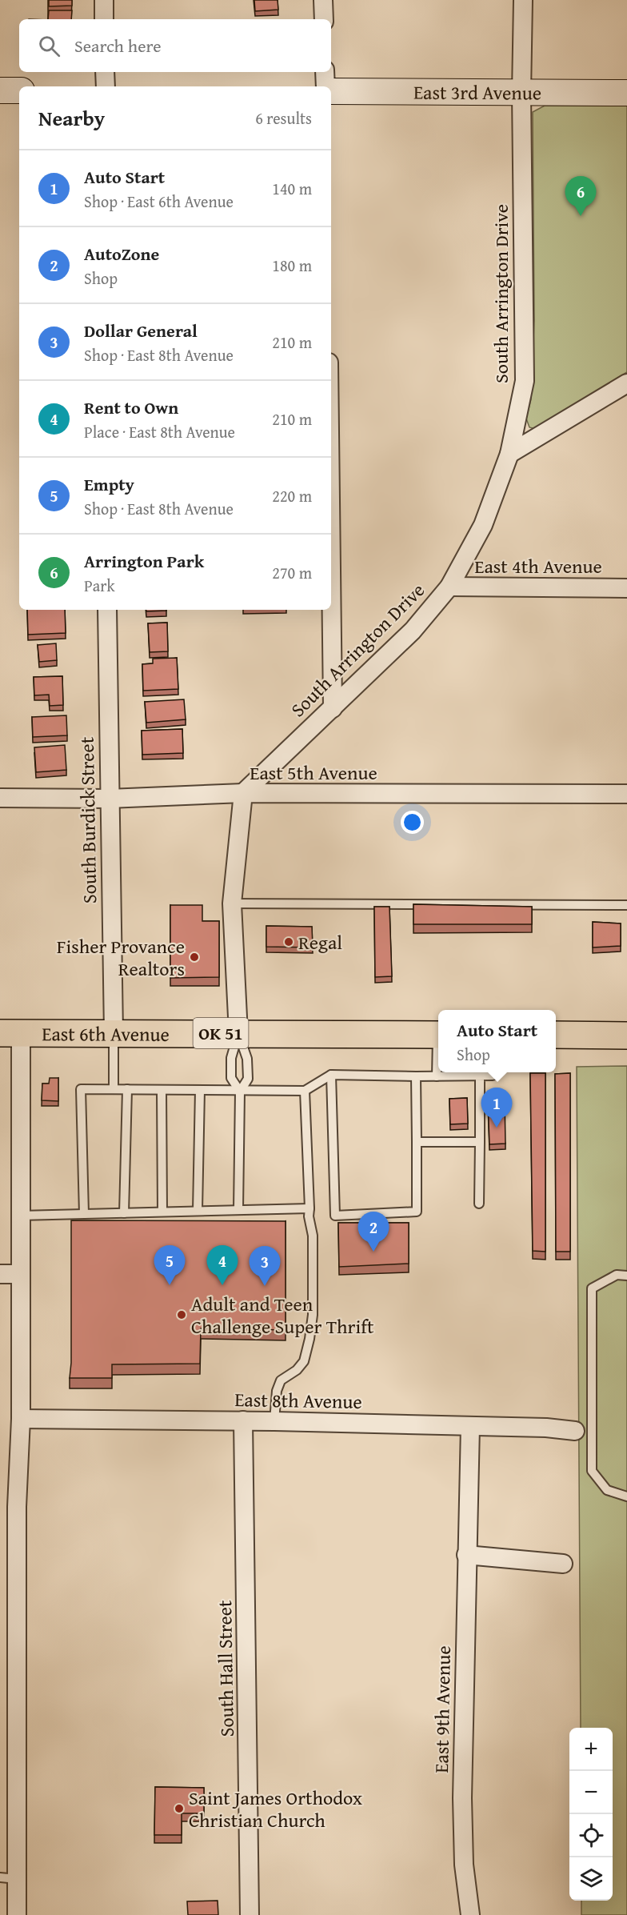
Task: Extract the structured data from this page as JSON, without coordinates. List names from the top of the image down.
{
  "streets": {
    "main road": ["East 6th Avenue", "OK 51"],
    "street": [
      "East 3rd Avenue",
      "South Arrington Drive",
      "East 4th Avenue",
      "East 5th Avenue",
      "South Burdick Street",
      "East 8th Avenue",
      "South Hall Street",
      "East 9th Avenue"
    ]
  },
  "crossings": [
    ["East 3rd Avenue", "South Arrington Drive"],
    ["South Arrington Drive", "East 4th Avenue"],
    ["South Arrington Drive", "East 5th Avenue"],
    ["East 5th Avenue", "South Burdick Street"],
    ["South Burdick Street", "East 6th Avenue"],
    ["East 8th Avenue", "South Hall Street"],
    ["East 8th Avenue", "East 9th Avenue"]
  ],
  "places": [
    "Regal",
    "Fisher Provance Realtors",
    "Adult and Teen Challenge Super Thrift",
    "Saint James Orthodox Christian Church"
  ],
  "page": {
    "search": "Search here",
    "heading": ["Nearby", "6 results"],
    "list": [
      {
        "mark": "1",
        "name": "Auto Start",
        "note": "Shop · East 6th Avenue",
        "value": "140 m"
      },
      {
        "mark": "2",
        "name": "AutoZone",
        "note": "Shop",
        "value": "180 m"
      },
      {
        "mark": "3",
        "name": "Dollar General",
        "note": "Shop · East 8th Avenue",
        "value": "210 m"
      },
      {
        "mark": "4",
        "name": "Rent to Own",
        "note": "Place · East 8th Avenue",
        "value": "210 m"
      },
      {
        "mark": "5",
        "name": "Empty",
        "note": "Shop · East 8th Avenue",
        "value": "220 m"
      },
      {
        "mark": "6",
        "name": "Arrington Park",
        "note": "Park",
        "value": "270 m"
      }
    ],
    "pins": [
      "6",
      "1",
      "2",
      "4",
      "5",
      "3"
    ],
    "popup": ["Auto Start", "Shop"],
    "map_buttons": ["+", "−"]
  }
}
